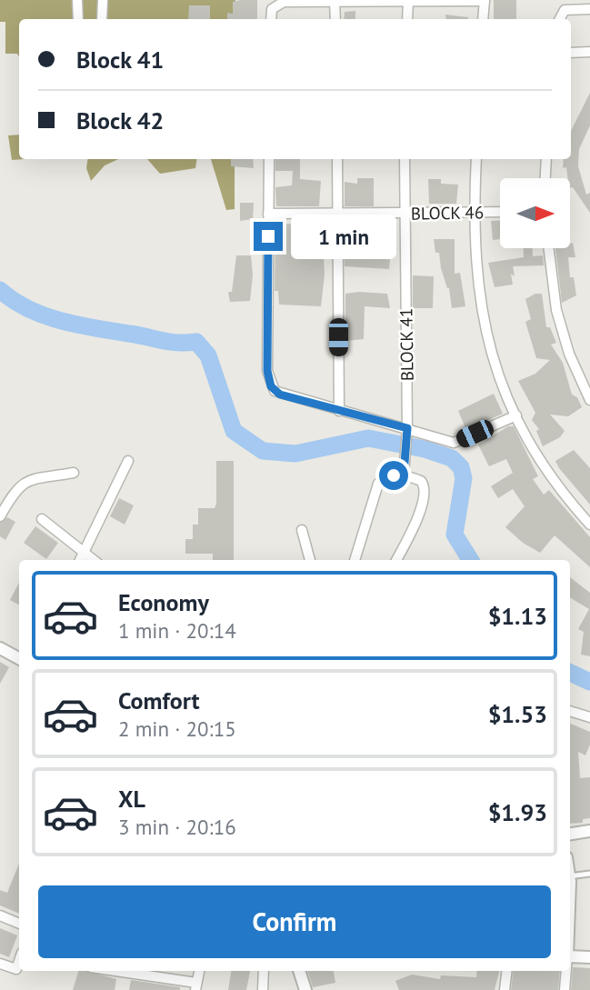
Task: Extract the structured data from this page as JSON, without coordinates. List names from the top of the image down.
{
  "streets": {
    "street": ["BLOCK 46", "BLOCK 41"]
  },
  "crossings": [
    ["BLOCK 46", "BLOCK 41"]
  ],
  "north": "right",
  "page": {
    "banner": ["Block 41", "Block 42"],
    "bubble": "1 min",
    "list": [
      {
        "name": "Economy",
        "note": "1 min · 20:14",
        "value": "$1.13"
      },
      {
        "name": "Comfort",
        "note": "2 min · 20:15",
        "value": "$1.53"
      },
      {
        "name": "XL",
        "note": "3 min · 20:16",
        "value": "$1.93"
      }
    ],
    "buttons": "Confirm"
  }
}
